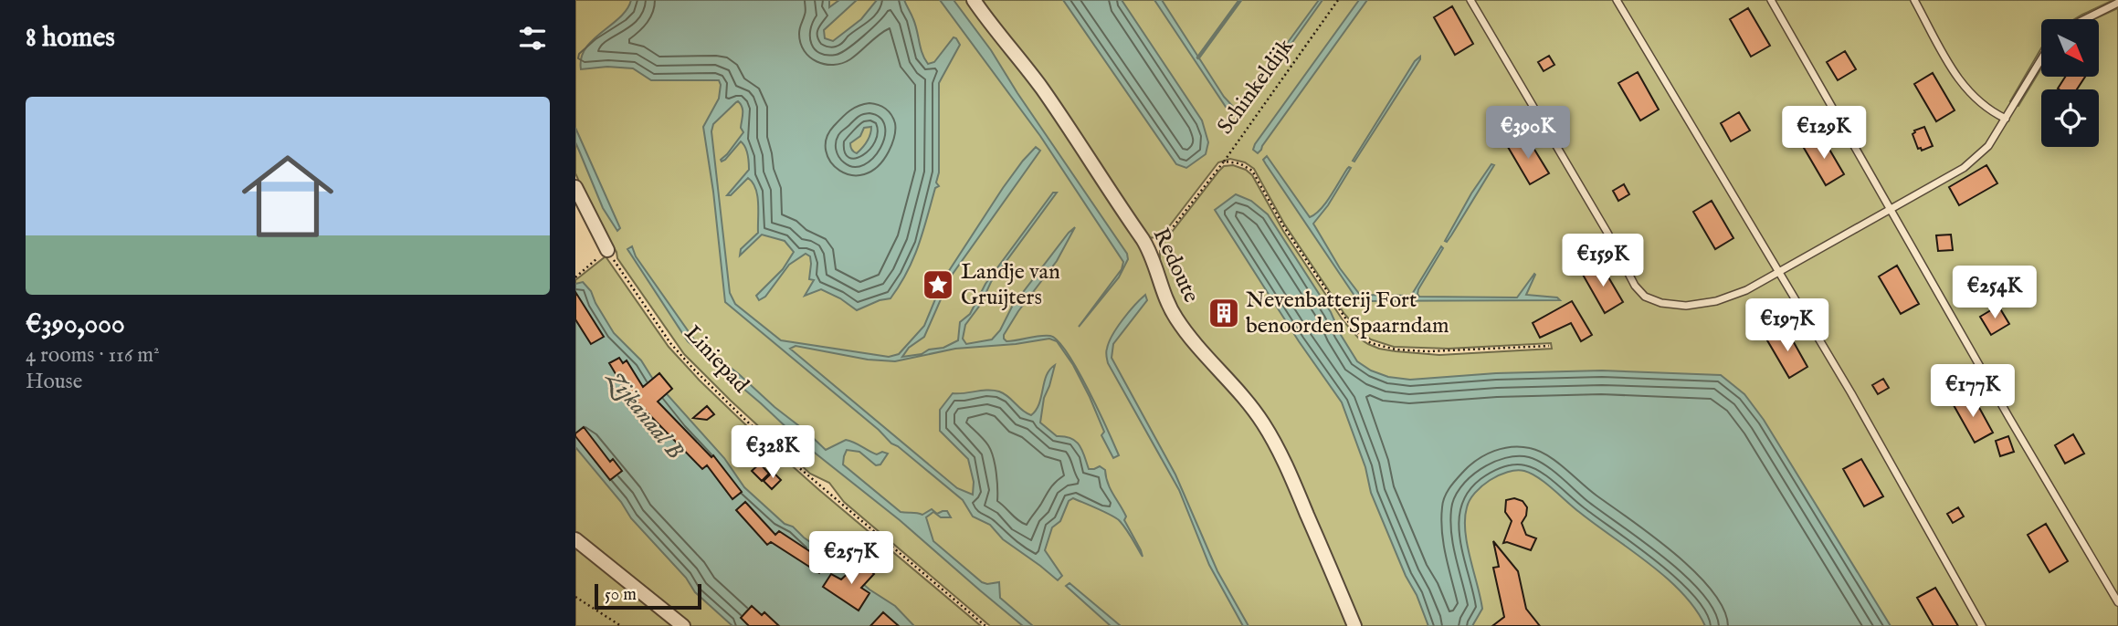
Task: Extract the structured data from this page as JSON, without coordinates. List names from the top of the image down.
{
  "streets": {
    "street": ["Redoute"],
    "path": ["Schinkeldijk", "Liniepad"]
  },
  "crossings": [
    ["Schinkeldijk", "Redoute"]
  ],
  "water": ["Zijkanaal B"],
  "places": {
    "place": ["Landje van Gruijters"],
    "building": ["Nevenbatterij Fort benoorden Spaarndam"]
  },
  "scale_bar": "50 m",
  "north": "bottom right",
  "page": {
    "heading": "8 homes",
    "list": [
      {
        "name": "€390,000",
        "note": "4 rooms · 116 m² · House"
      }
    ],
    "price": [
      "€390K",
      "€129K",
      "€159K",
      "€254K",
      "€197K",
      "€177K",
      "€328K",
      "€257K"
    ],
    "scale": "50 m"
  }
}
